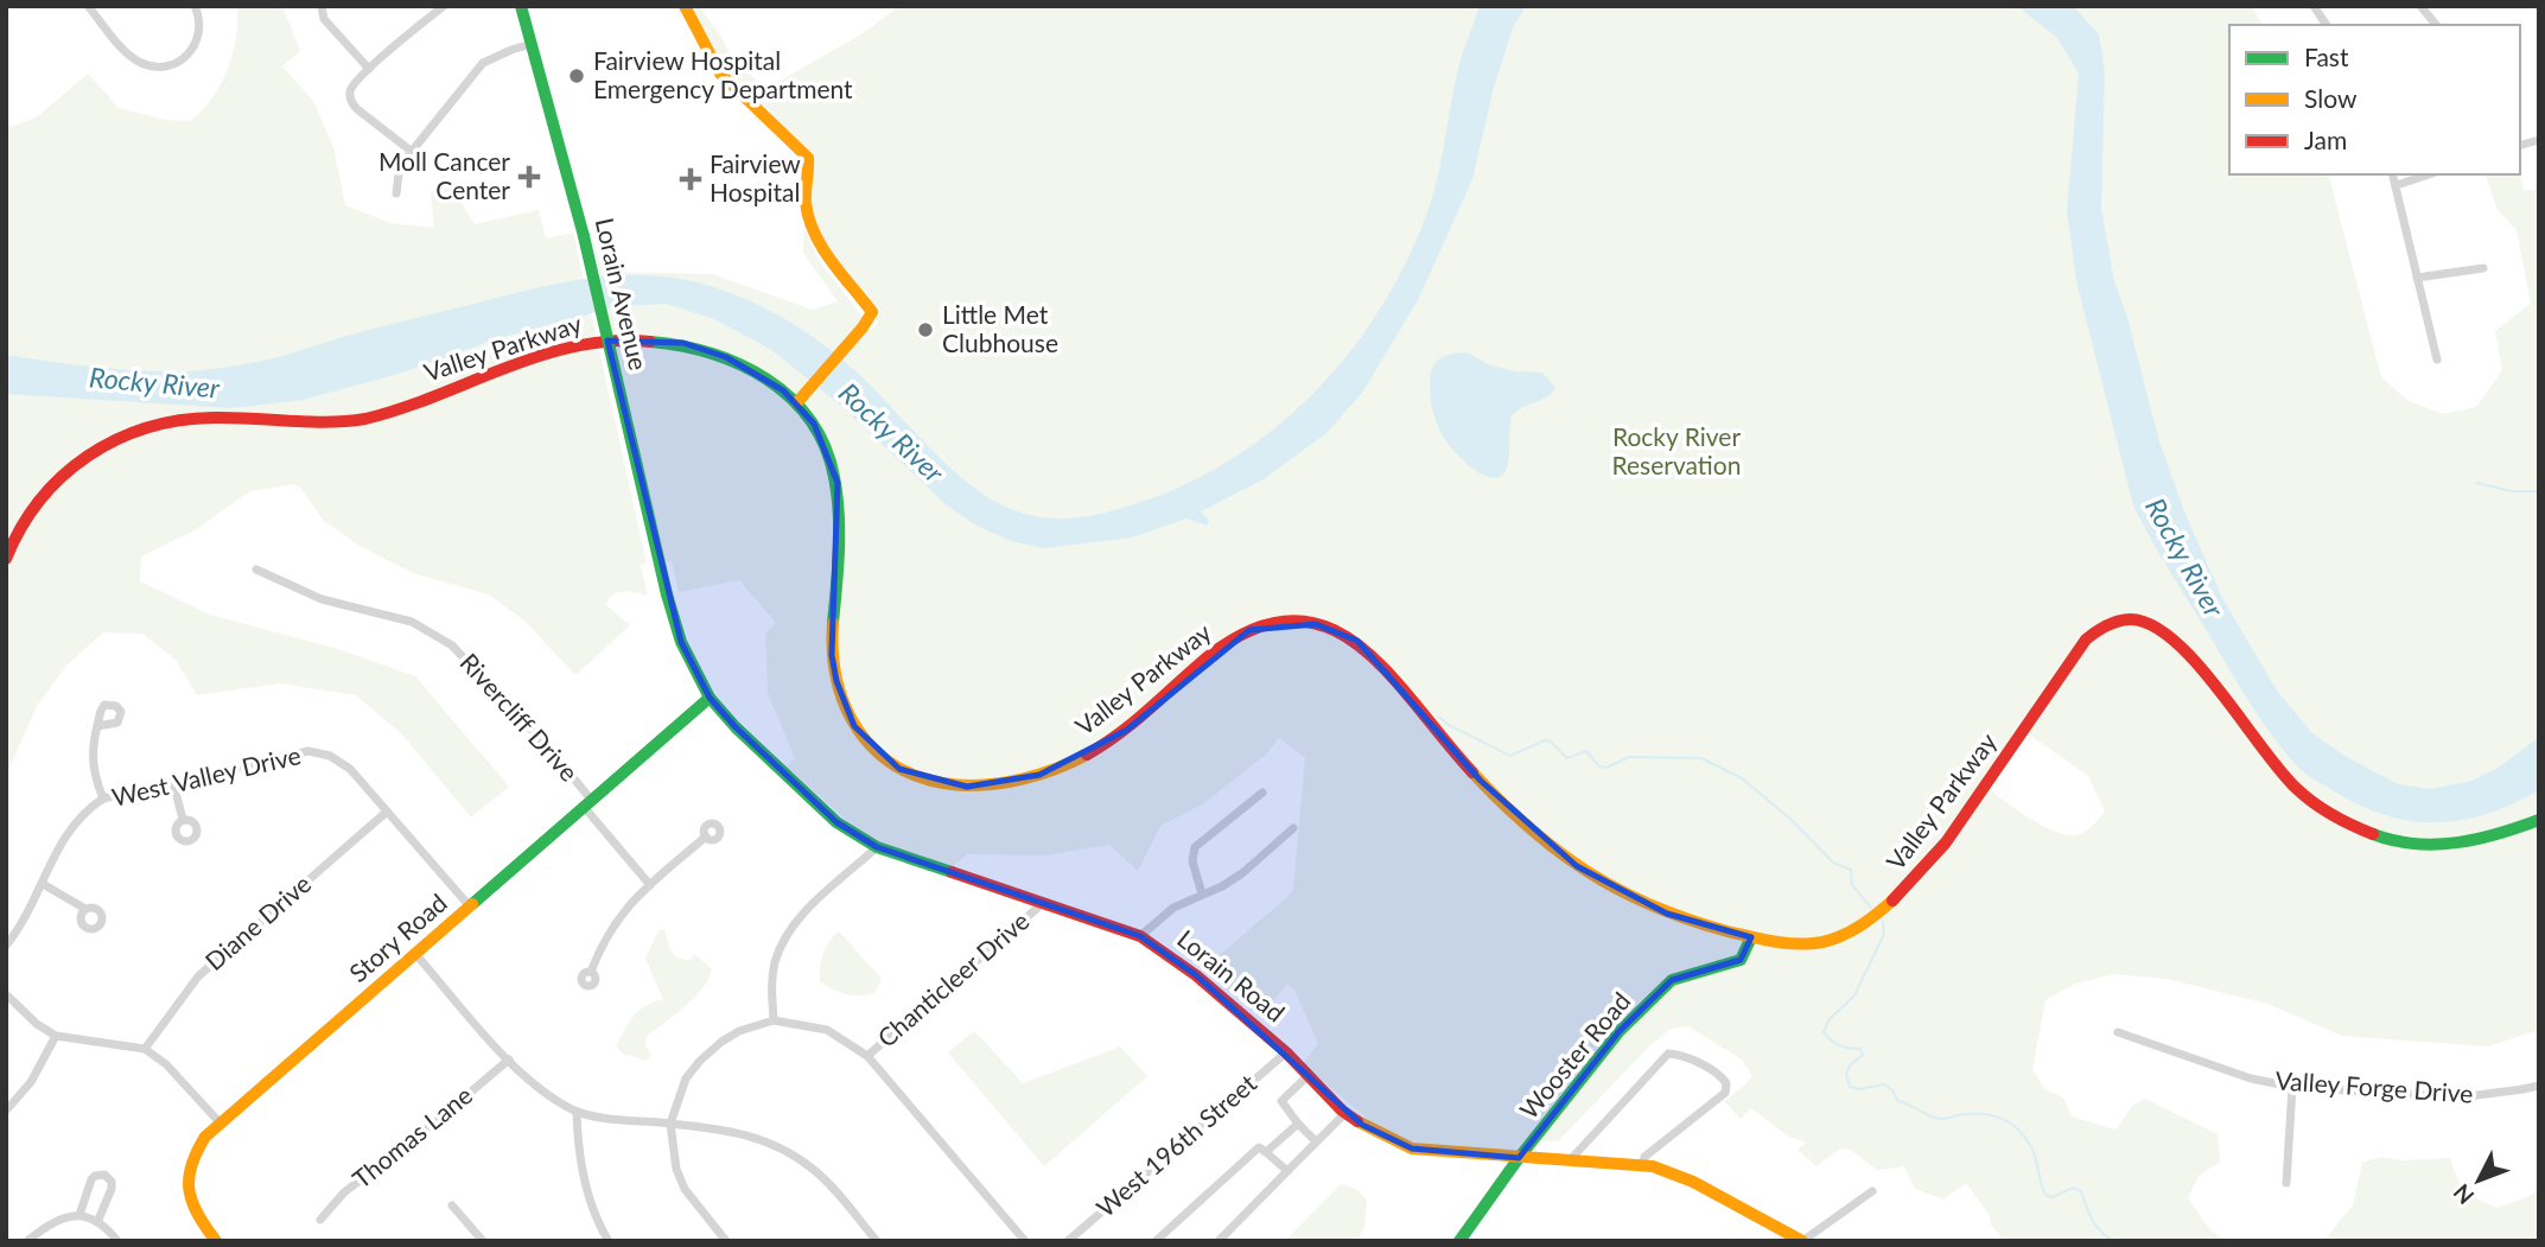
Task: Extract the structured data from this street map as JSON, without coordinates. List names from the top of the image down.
{
  "streets": {
    "street": [
      "Lorain Avenue",
      "Valley Parkway",
      "Rivercliff Drive",
      "West Valley Drive",
      "Diane Drive",
      "Story Road",
      "Lorain Road",
      "Chanticleer Drive",
      "Wooster Road",
      "Valley Forge Drive",
      "Thomas Lane",
      "West 196th Street"
    ]
  },
  "crossings": [
    ["Lorain Avenue", "Lorain Road"],
    ["Valley Parkway", "Wooster Road"],
    ["Rivercliff Drive", "Story Road"],
    ["West Valley Drive", "Diane Drive"],
    ["West Valley Drive", "Story Road"],
    ["Story Road", "Lorain Road"],
    ["Lorain Road", "Chanticleer Drive"],
    ["Lorain Road", "Wooster Road"],
    ["Lorain Road", "West 196th Street"]
  ],
  "water": ["Rocky River"],
  "parks": ["Rocky River Reservation"],
  "places": {
    "other": ["Fairview Hospital Emergency Department", "Little Met Clubhouse"],
    "health": ["Moll Cancer Center", "Fairview Hospital"]
  },
  "legend": ["Fast", "Slow", "Jam"],
  "north": "bottom left"
}
